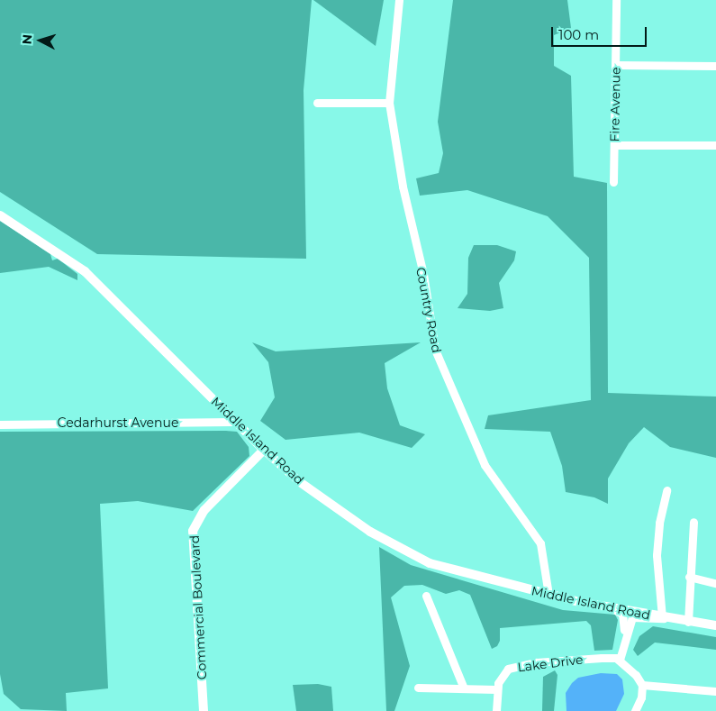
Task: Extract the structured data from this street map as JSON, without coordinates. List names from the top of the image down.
{
  "streets": {
    "street": [
      "Fire Avenue",
      "Country Road",
      "Cedarhurst Avenue",
      "Middle Island Road",
      "Commercial Boulevard",
      "Lake Drive"
    ]
  },
  "crossings": [
    ["Country Road", "Middle Island Road"],
    ["Cedarhurst Avenue", "Middle Island Road"],
    ["Middle Island Road", "Commercial Boulevard"]
  ],
  "scale_bar": "100 m",
  "north": "left"
}
